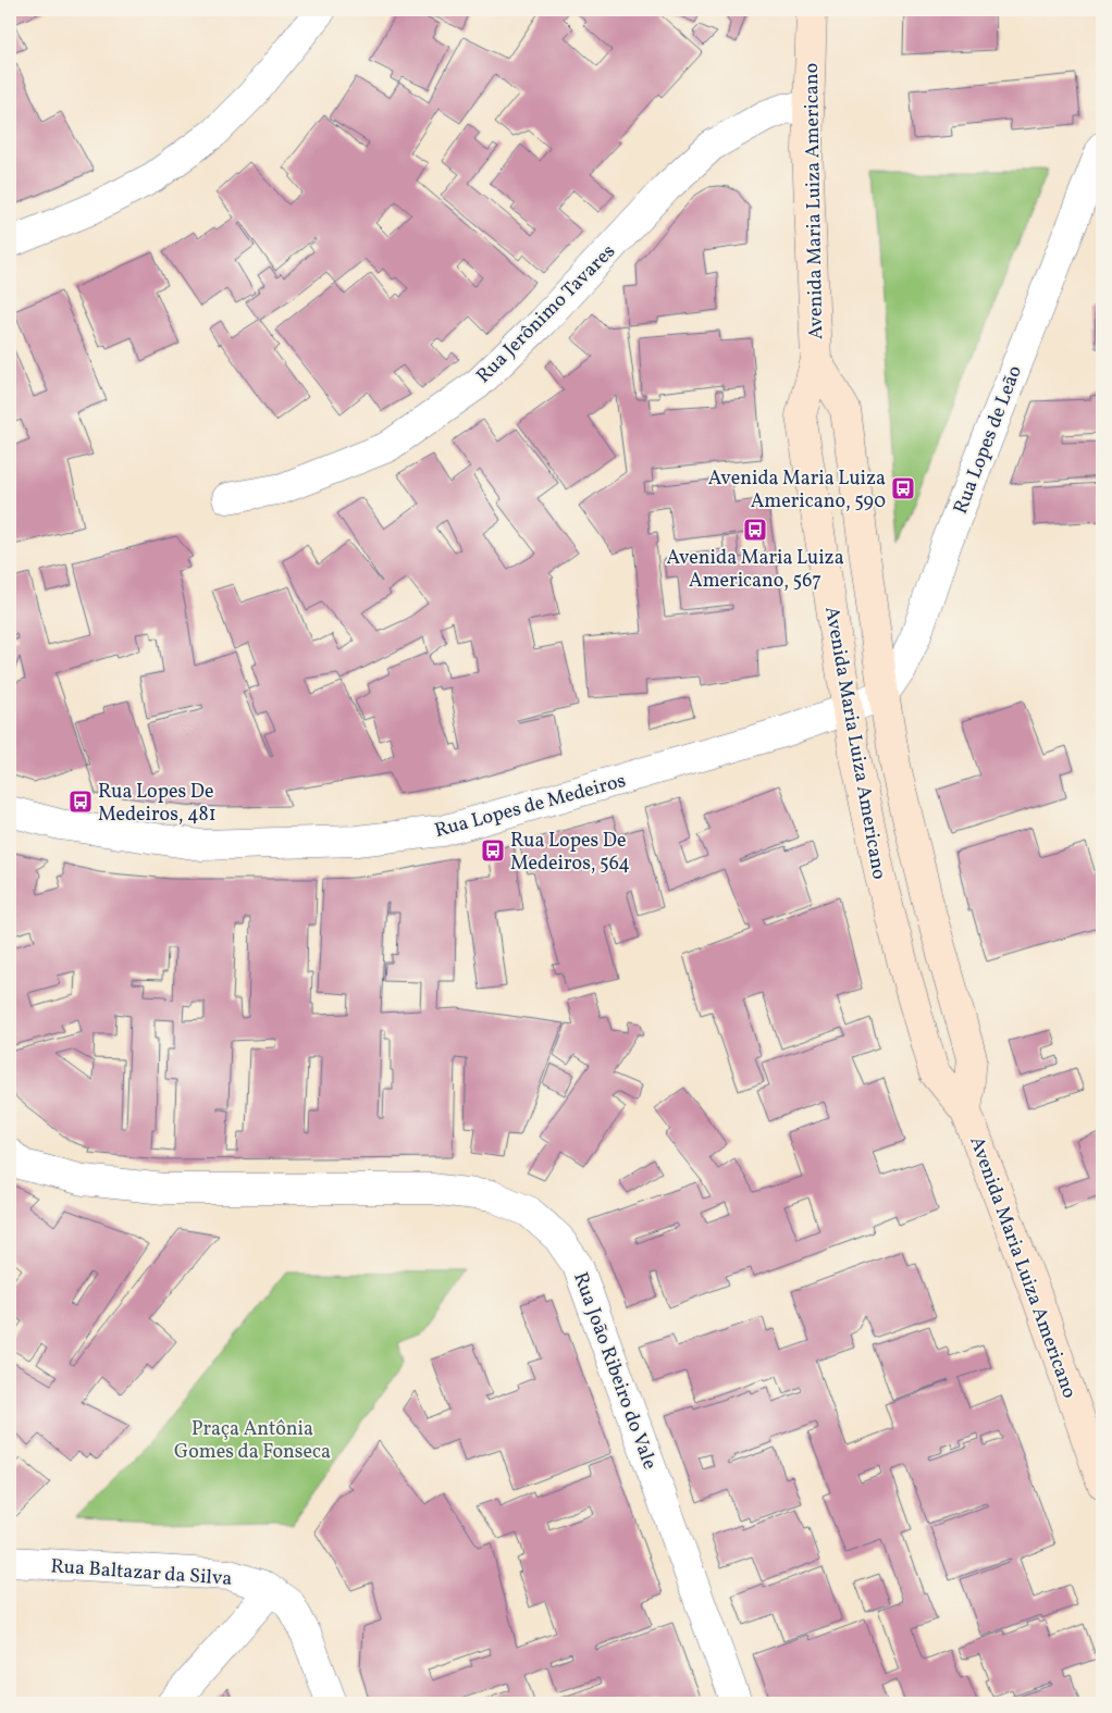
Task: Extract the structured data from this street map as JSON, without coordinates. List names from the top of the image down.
{
  "streets": {
    "main road": ["Avenida Maria Luiza Americano"],
    "street": [
      "Rua Jerônimo Tavares",
      "Rua Lopes de Leão",
      "Rua Lopes de Medeiros",
      "Rua João Ribeiro do Vale",
      "Rua Baltazar da Silva"
    ]
  },
  "crossings": [
    ["Avenida Maria Luiza Americano", "Rua Jerônimo Tavares"],
    ["Avenida Maria Luiza Americano", "Rua Lopes de Leão"],
    ["Avenida Maria Luiza Americano", "Rua Lopes de Medeiros"]
  ],
  "parks": ["Praça Antônia Gomes da Fonseca"],
  "places": {
    "bus stop": [
      "Avenida Maria Luiza Americano, 590",
      "Avenida Maria Luiza Americano, 567",
      "Rua Lopes De Medeiros, 481",
      "Rua Lopes De Medeiros, 564"
    ]
  }
}
